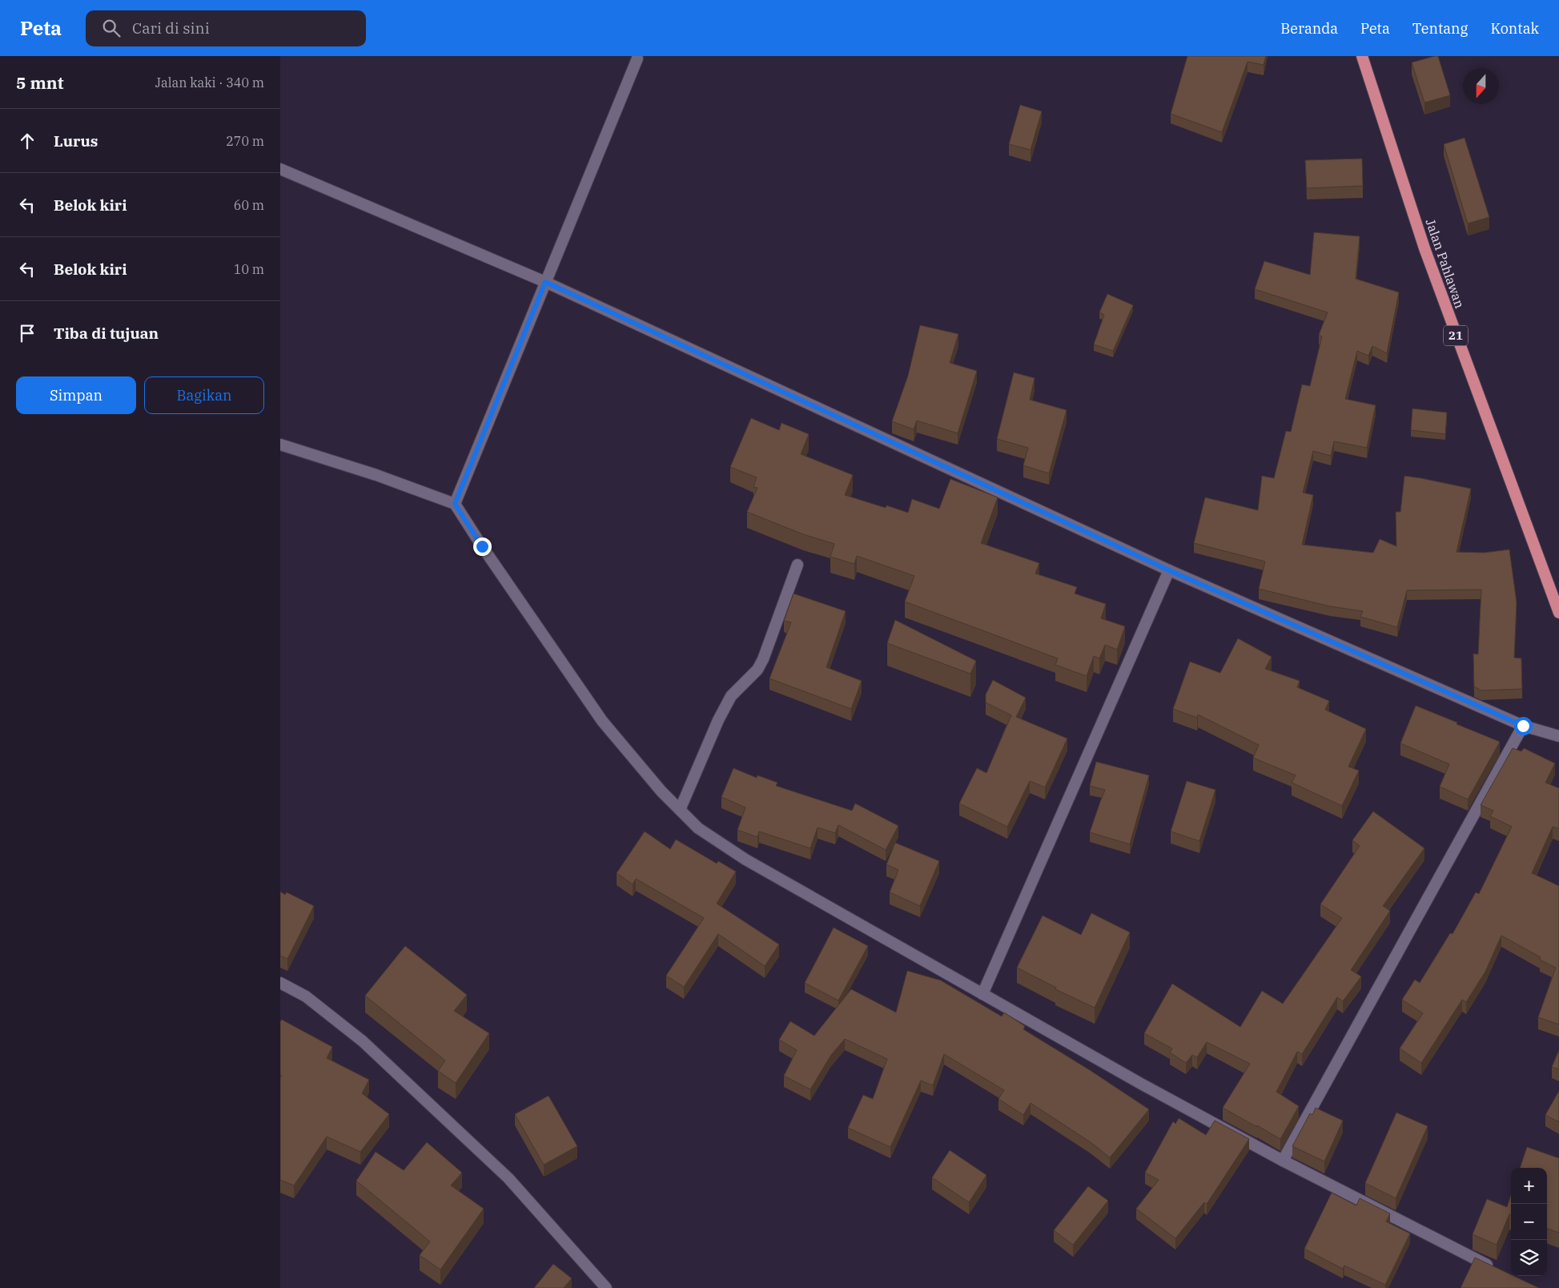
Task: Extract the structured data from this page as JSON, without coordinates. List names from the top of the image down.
{
  "streets": {
    "highway": ["Jalan Pahlawan", "21"]
  },
  "north": "bottom",
  "page": {
    "header": "Peta",
    "search": "Cari di sini",
    "nav": [
      "Beranda",
      "Peta",
      "Tentang",
      "Kontak"
    ],
    "heading": ["5 mnt", "Jalan kaki · 340 m"],
    "list": [
      ["Lurus", "270 m"],
      ["Belok kiri", "60 m"],
      ["Belok kiri", "10 m"],
      "Tiba di tujuan"
    ],
    "buttons": ["Simpan", "Bagikan"],
    "map_buttons": ["+", "−"]
  }
}
